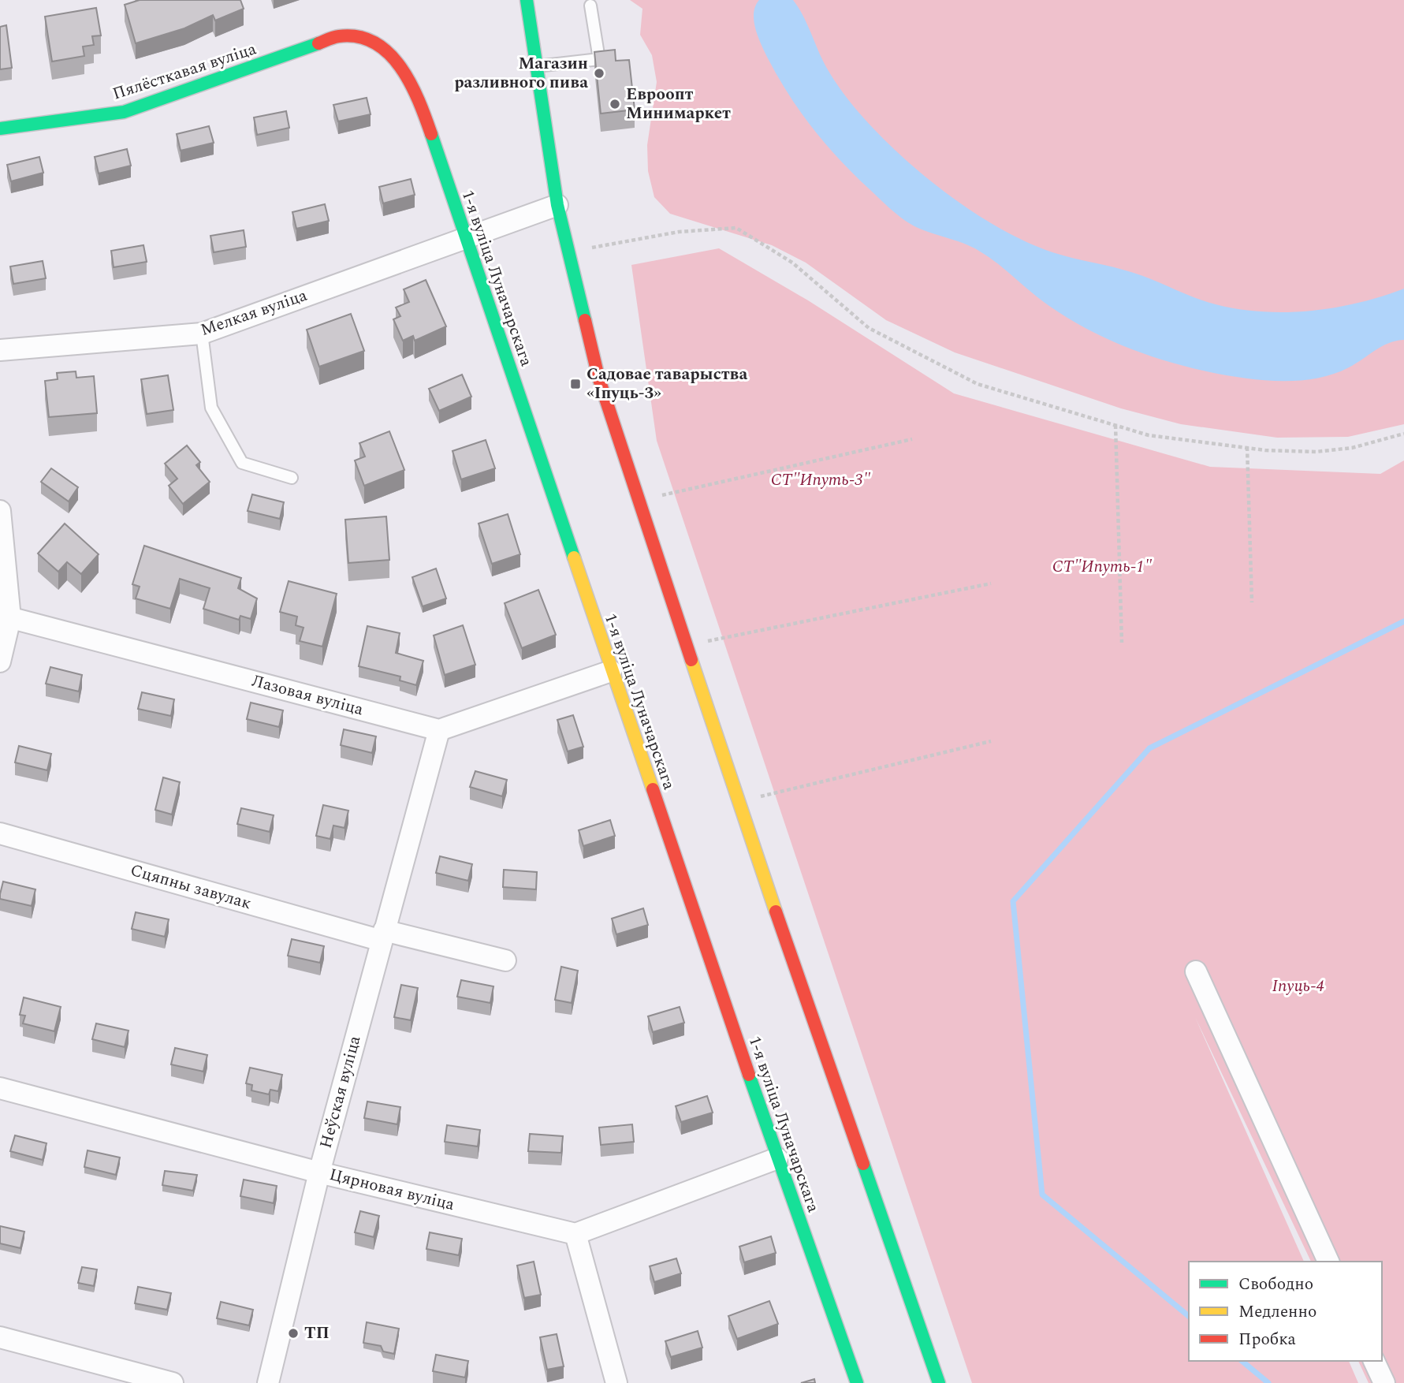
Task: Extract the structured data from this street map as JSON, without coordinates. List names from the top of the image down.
{
  "streets": {
    "street": [
      "Пялёсткавая вуліца",
      "1-я вуліца Луначарскага",
      "Мелкая вуліца",
      "Лазовая вуліца",
      "Сцяпны завулак",
      "Неўская вуліца",
      "Цярновая вуліца"
    ]
  },
  "crossings": [
    ["Пялёсткавая вуліца", "1-я вуліца Луначарскага"],
    ["1-я вуліца Луначарскага", "Мелкая вуліца"],
    ["Лазовая вуліца", "Неўская вуліца"],
    ["Сцяпны завулак", "Неўская вуліца"],
    ["Неўская вуліца", "Цярновая вуліца"]
  ],
  "parks": ["СТ\"Ипуть-3\"", "СТ\"Ипуть-1\"", "Іпуць-4"],
  "places": {
    "other": ["Магазин разливного пива", "Евроопт Минимаркет", "ТП"],
    "transit": ["Садовае таварыства «Іпуць-3»"]
  },
  "legend": ["Свободно", "Медленно", "Пробка"]
}
